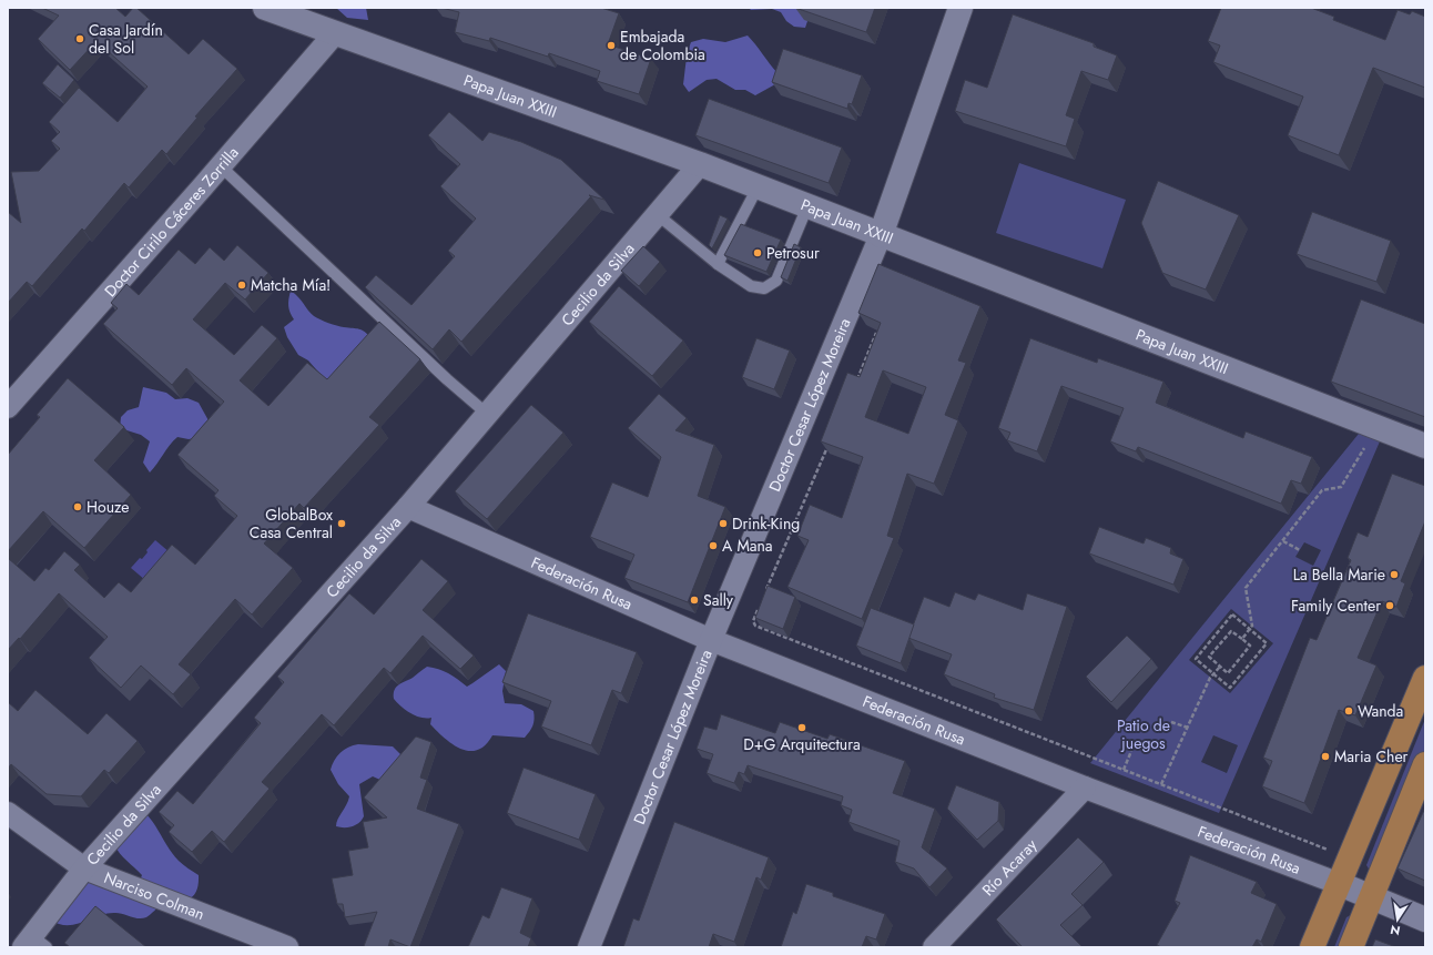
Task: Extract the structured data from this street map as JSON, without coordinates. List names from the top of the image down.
{
  "streets": {
    "street": [
      "Papa Juan XXIII",
      "Doctor Cirilo Cáceres Zorrilla",
      "Cecilio da Silva",
      "Doctor Cesar López Moreira",
      "Federación Rusa",
      "Río Acaray",
      "Narciso Colman"
    ]
  },
  "crossings": [
    ["Papa Juan XXIII", "Doctor Cirilo Cáceres Zorrilla"],
    ["Papa Juan XXIII", "Cecilio da Silva"],
    ["Papa Juan XXIII", "Doctor Cesar López Moreira"],
    ["Cecilio da Silva", "Federación Rusa"],
    ["Cecilio da Silva", "Narciso Colman"],
    ["Doctor Cesar López Moreira", "Federación Rusa"],
    ["Federación Rusa", "Río Acaray"]
  ],
  "parks": ["Patio de juegos"],
  "places": [
    "Casa Jardín del Sol",
    "Embajada de Colombia",
    "Petrosur",
    "Matcha Mía!",
    "Houze",
    "GlobalBox Casa Central",
    "Drink-King",
    "A Mana",
    "La Bella Marie",
    "Sally",
    "Family Center",
    "Wanda",
    "D+G Arquitectura",
    "Maria Cher"
  ],
  "north": "bottom"
}
